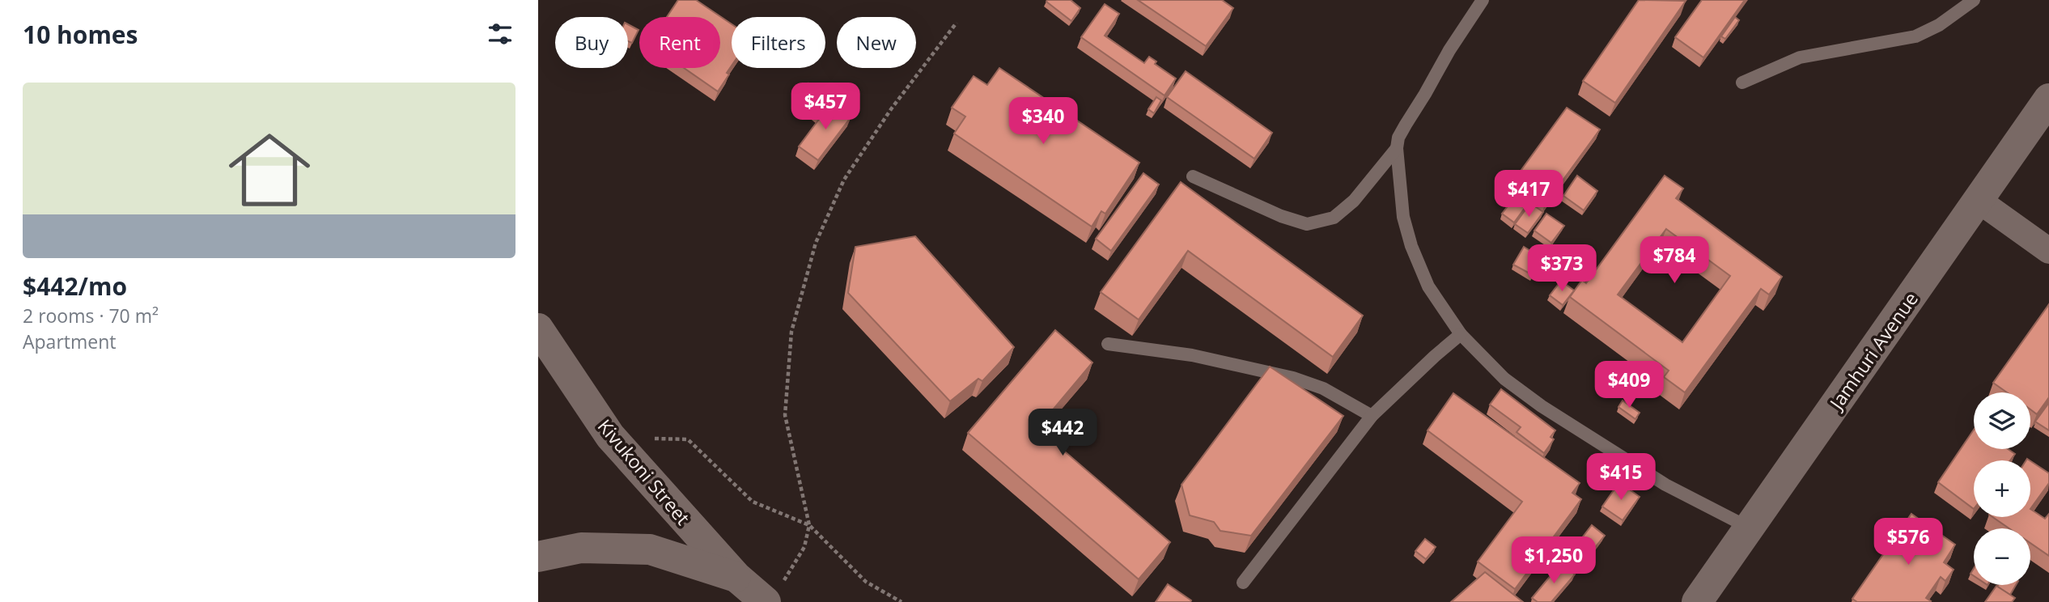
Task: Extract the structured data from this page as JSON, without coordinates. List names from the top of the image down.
{
  "streets": {
    "street": ["Jamhuri Avenue", "Kivukoni Street"]
  },
  "page": {
    "heading": "10 homes",
    "chip": [
      "Buy",
      "Rent",
      "Filters",
      "New"
    ],
    "list": [
      {
        "name": "$442/mo",
        "note": "2 rooms · 70 m² · Apartment"
      }
    ],
    "price": [
      "$457",
      "$340",
      "$417",
      "$784",
      "$373",
      "$409",
      "$442",
      "$415",
      "$576",
      "$1,250"
    ],
    "map_buttons": ["+", "−"]
  }
}
